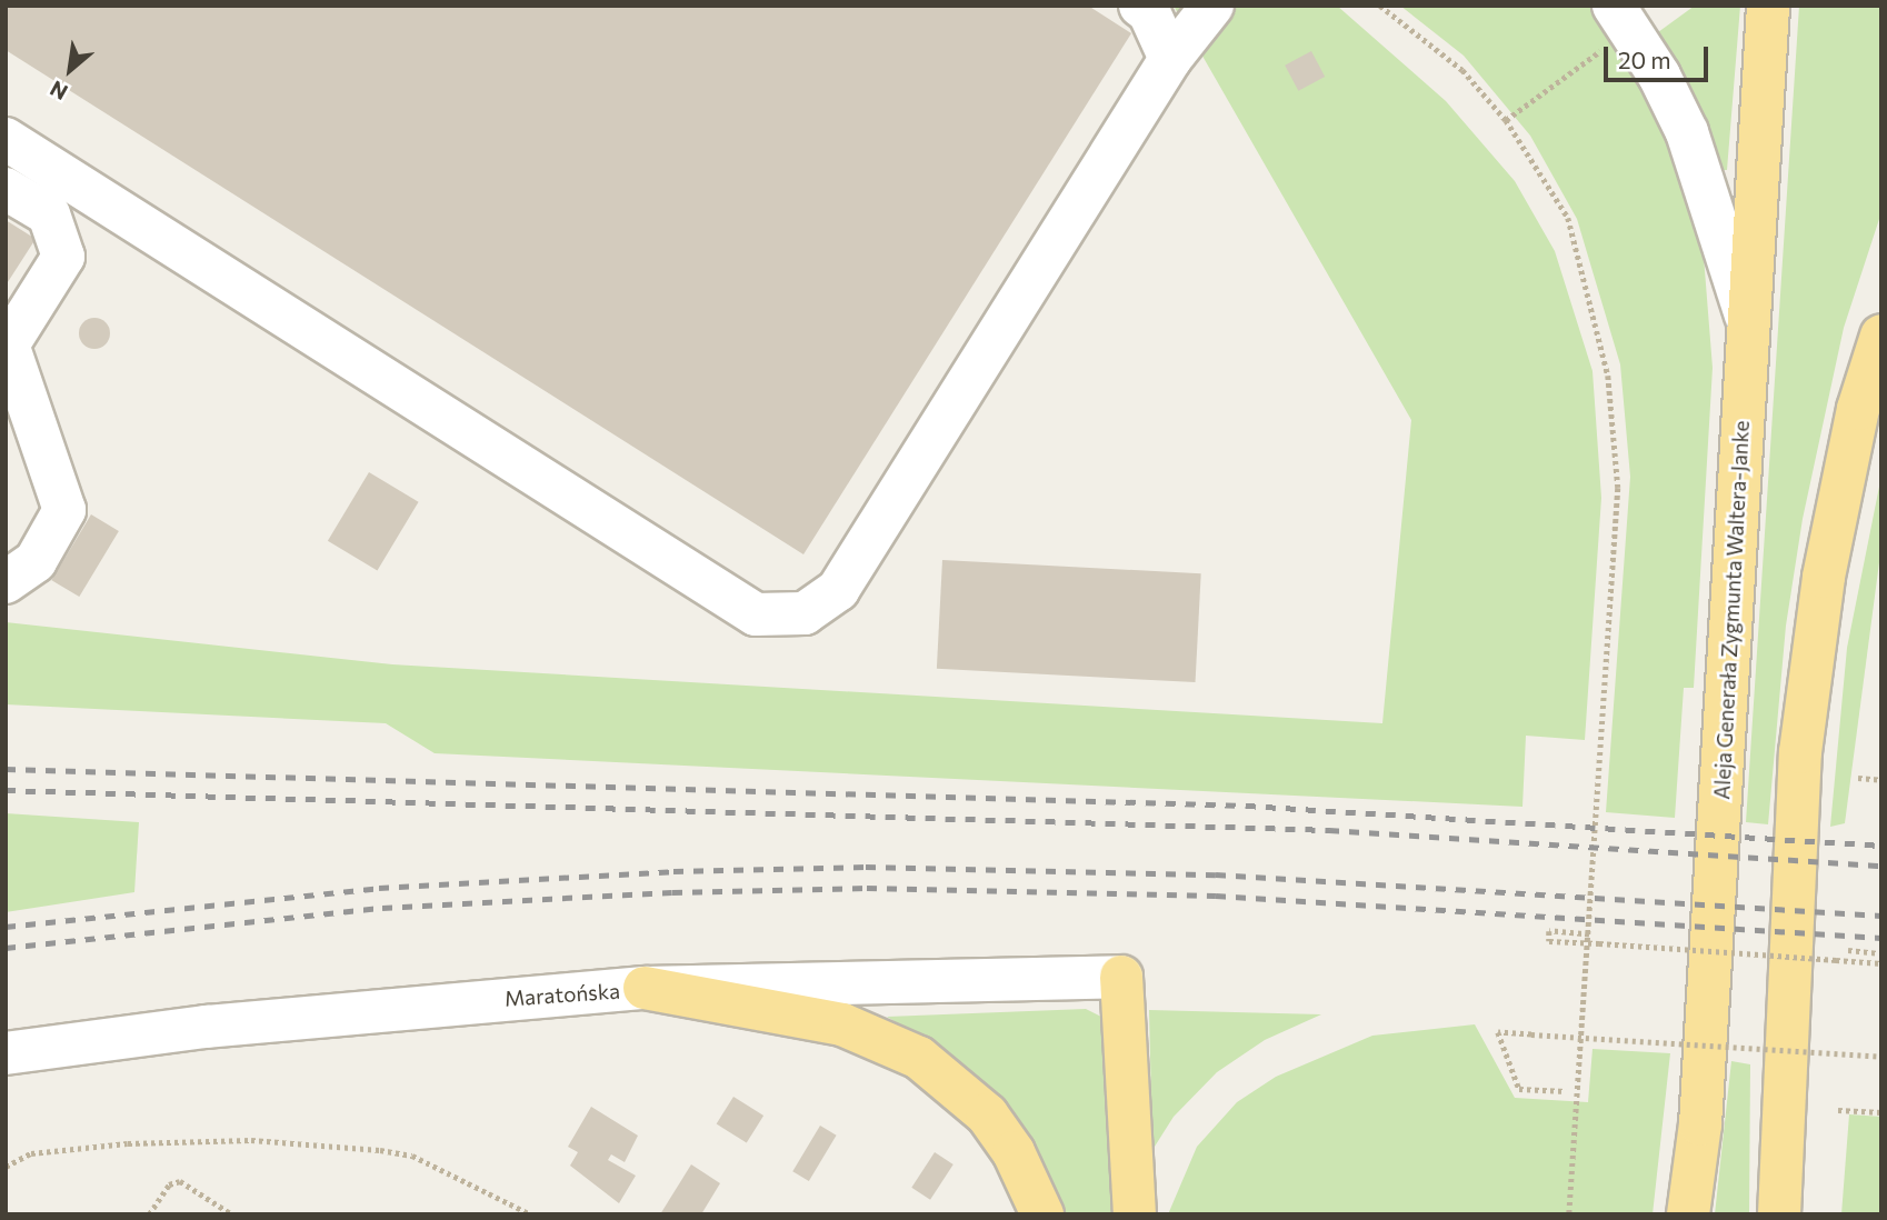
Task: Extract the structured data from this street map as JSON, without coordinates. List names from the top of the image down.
{
  "streets": {
    "main road": ["Aleja Generała Zygmunta Waltera-Janke"],
    "street": ["Maratońska"]
  },
  "scale_bar": "20 m",
  "north": "bottom left"
}
